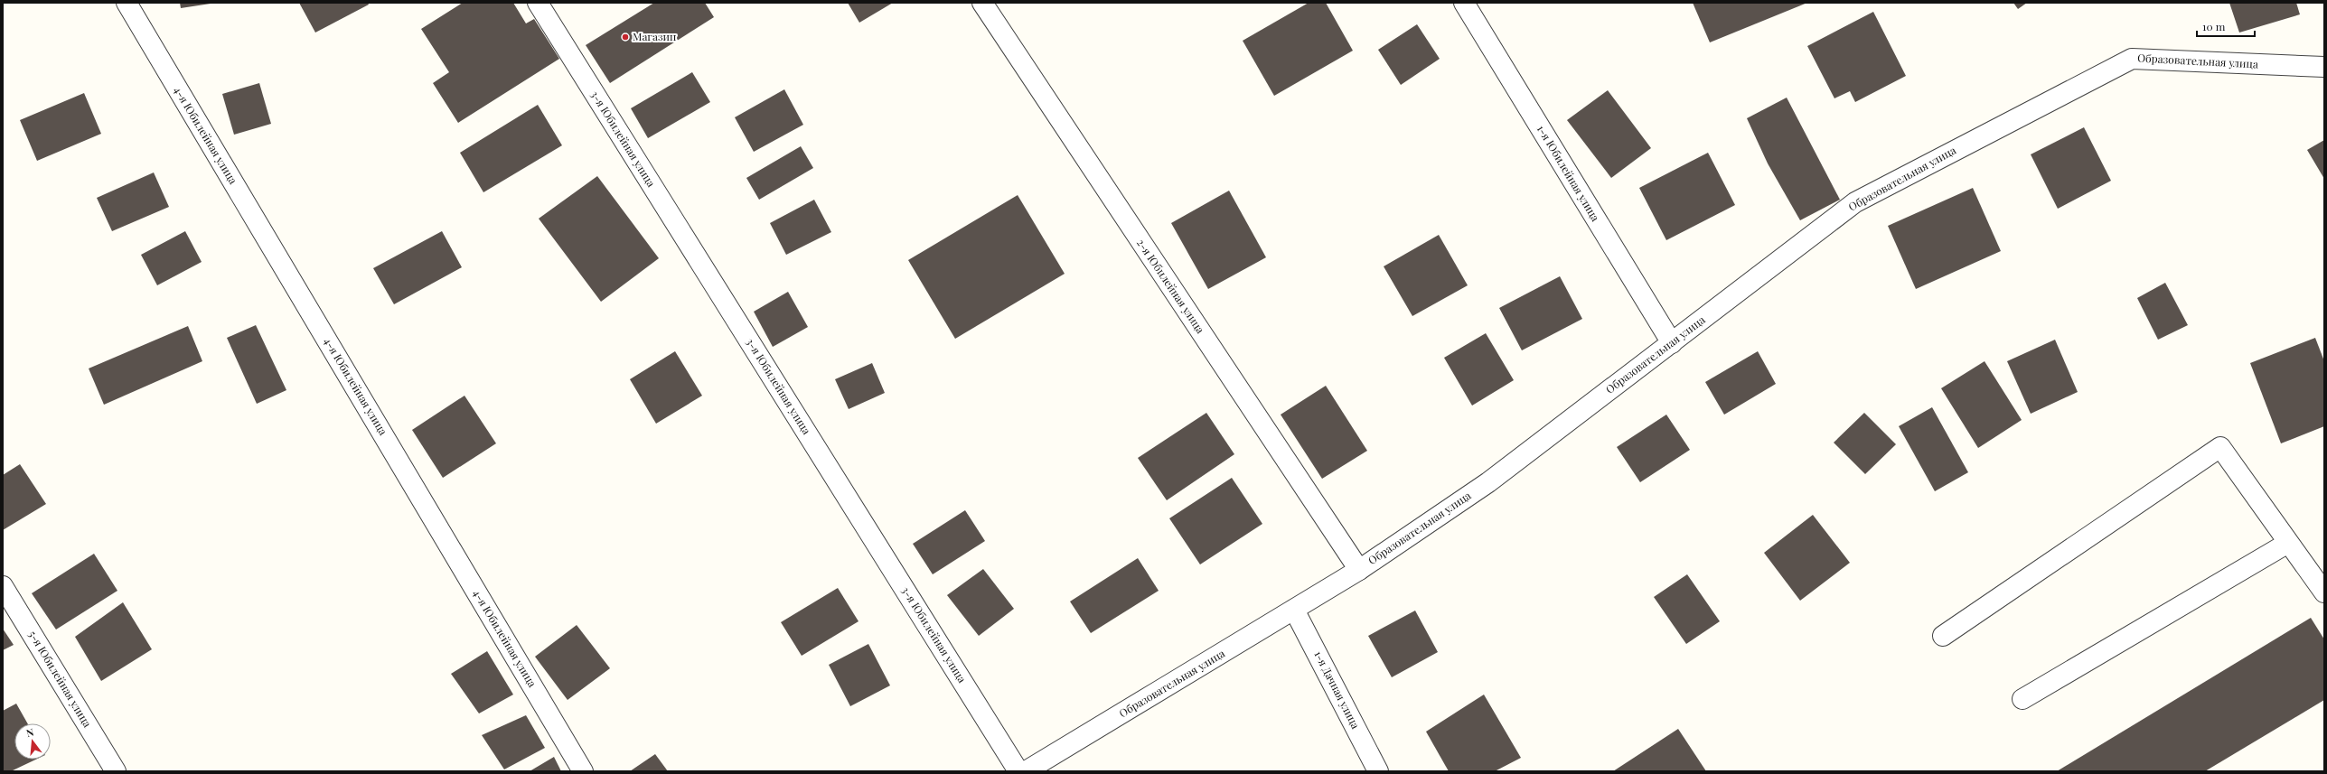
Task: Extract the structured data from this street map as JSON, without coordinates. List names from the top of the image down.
{
  "streets": {
    "street": [
      "Образовательная улица",
      "4-я Юбилейная улица",
      "3-я Юбилейная улица",
      "1-я Юбилейная улица",
      "2-я Юбилейная улица",
      "5-я Юбилейная улица",
      "1-я Дачная улица"
    ]
  },
  "crossings": [
    ["Образовательная улица", "1-я Юбилейная улица"],
    ["Образовательная улица", "2-я Юбилейная улица"],
    ["Образовательная улица", "1-я Дачная улица"]
  ],
  "places": ["Магазин"],
  "scale_bar": "10 m",
  "north": "top"
}
